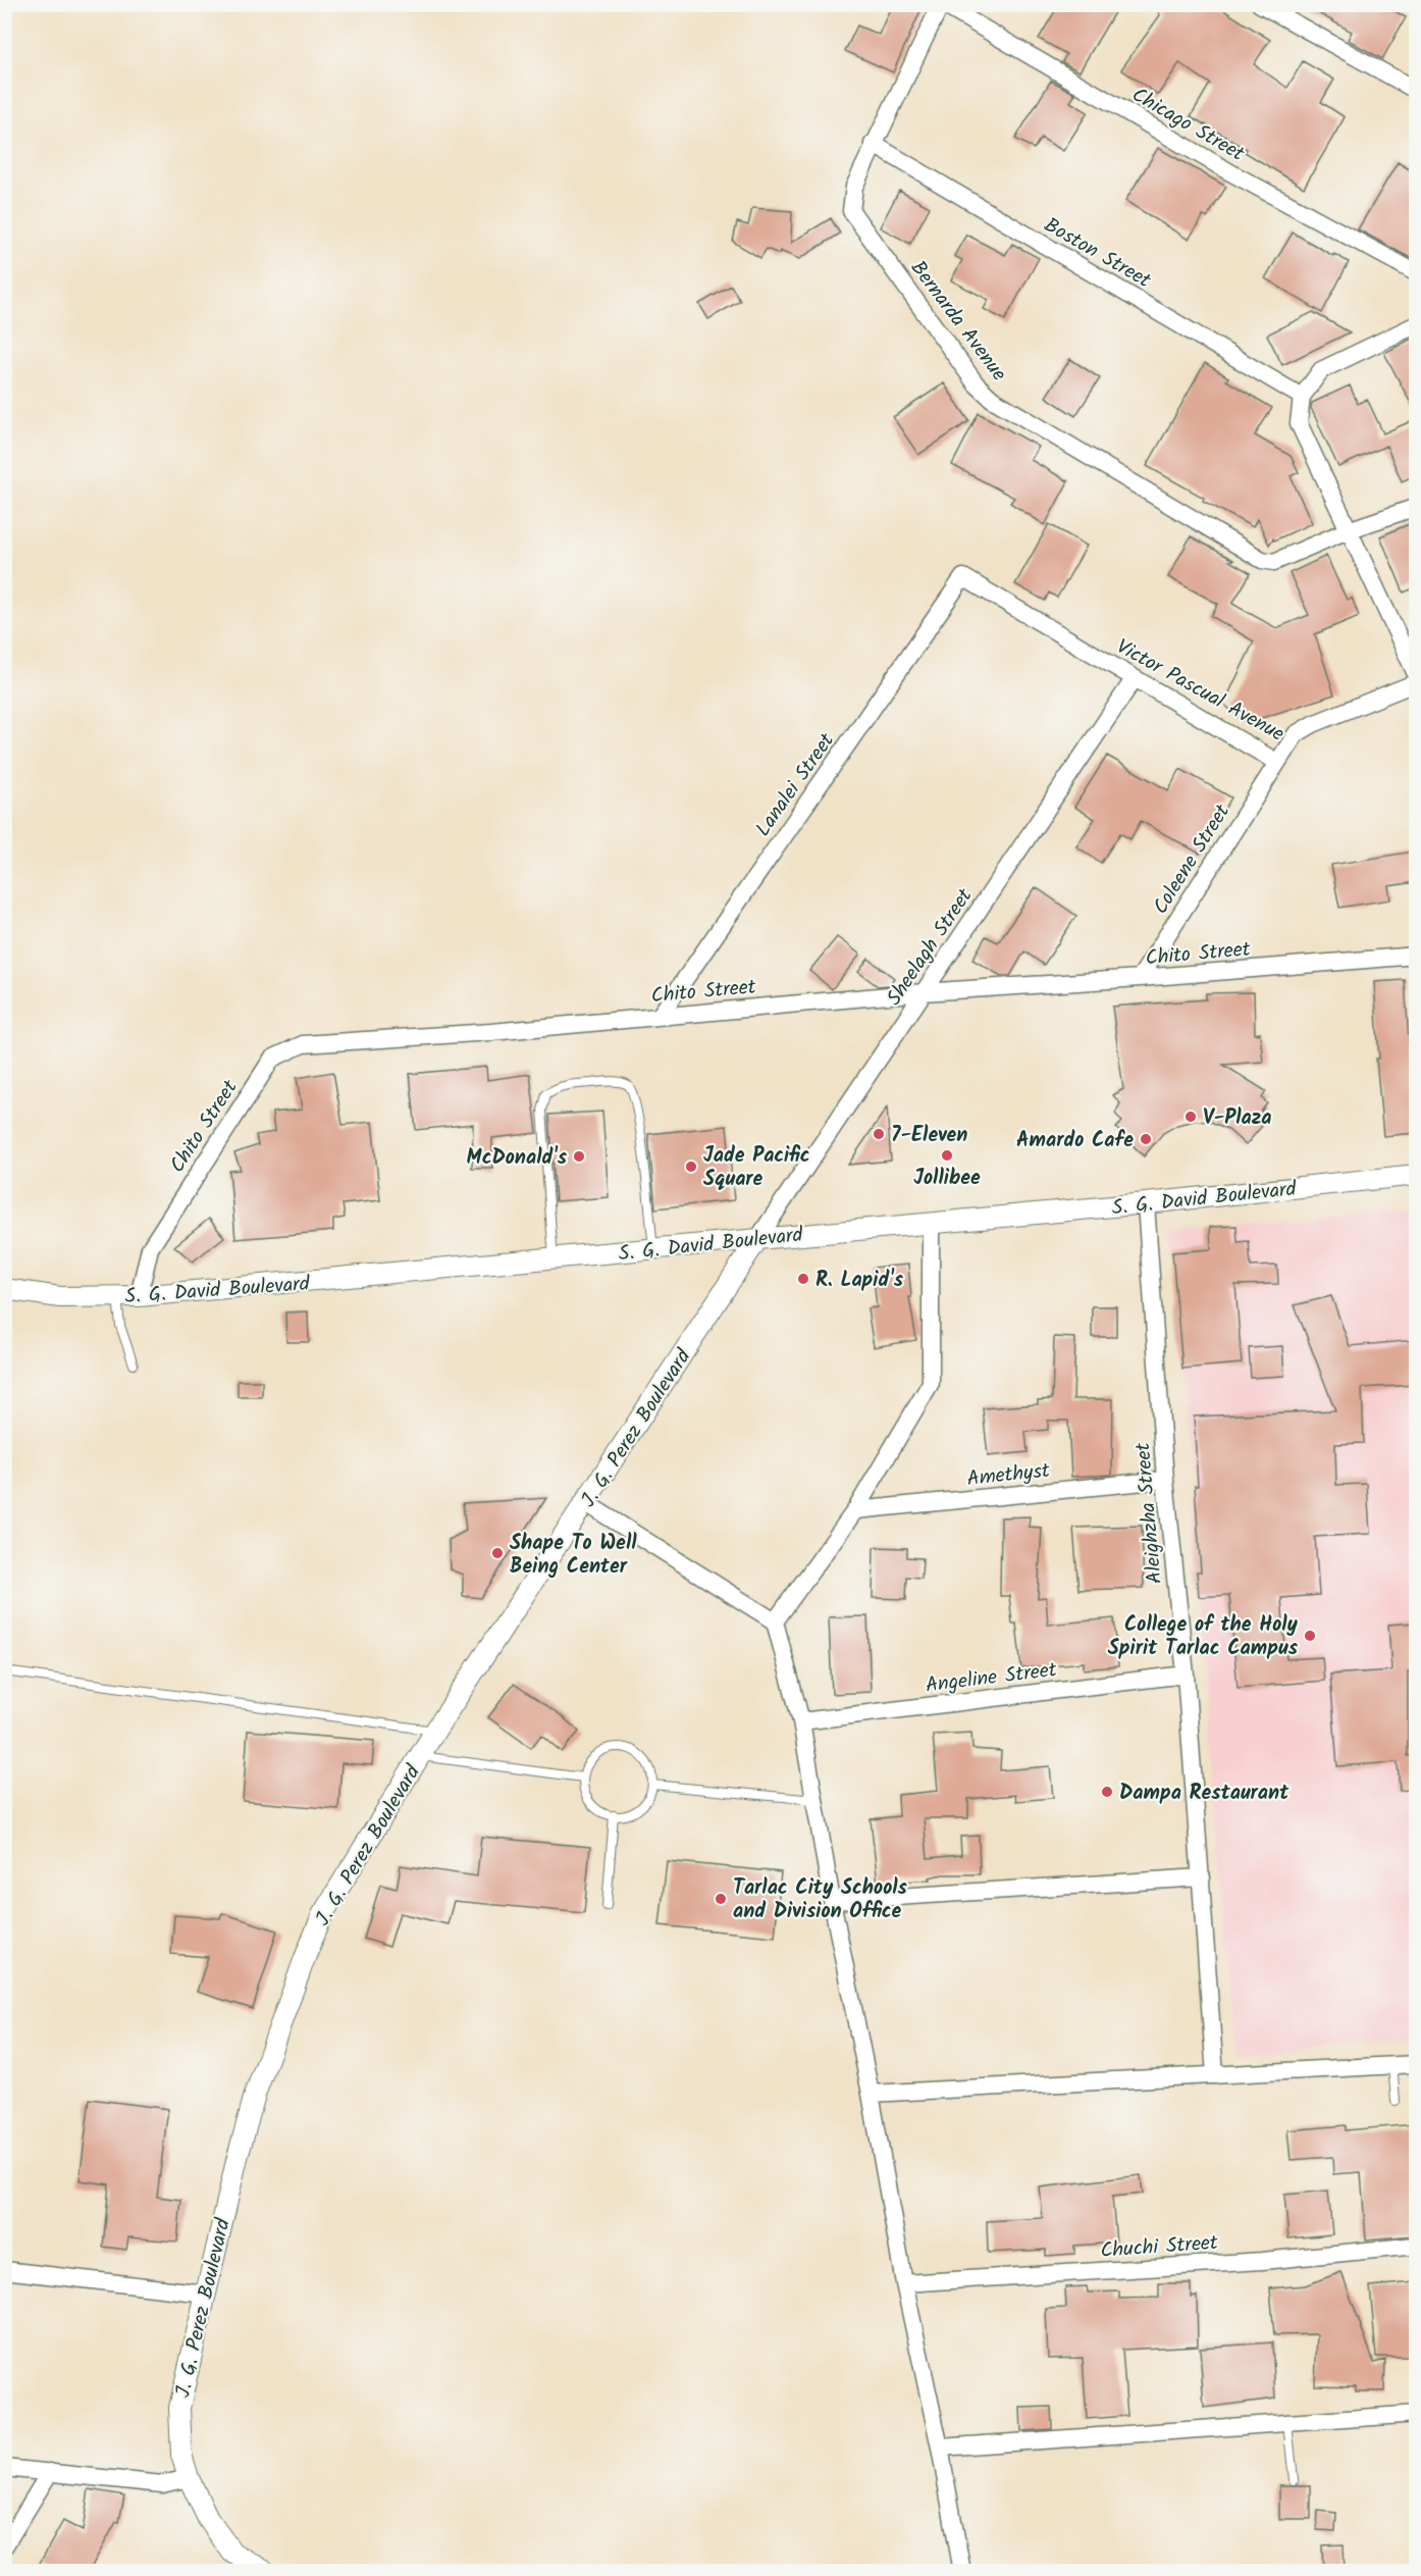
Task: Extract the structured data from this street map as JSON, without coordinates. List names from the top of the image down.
{
  "streets": {
    "street": [
      "Chicago Street",
      "Boston Street",
      "Bernarda Avenue",
      "Victor Pascual Avenue",
      "Lanalei Street",
      "Coleene Street",
      "Sheelagh Street",
      "Chito Street",
      "S. G. David Boulevard",
      "J. G. Perez Boulevard",
      "Amethyst",
      "Aleighzha Street",
      "Angeline Street",
      "Chuchi Street"
    ]
  },
  "crossings": [
    ["Chicago Street", "Bernarda Avenue"],
    ["Boston Street", "Bernarda Avenue"],
    ["Victor Pascual Avenue", "Lanalei Street"],
    ["Victor Pascual Avenue", "Coleene Street"],
    ["Victor Pascual Avenue", "Sheelagh Street"],
    ["Lanalei Street", "Chito Street"],
    ["Coleene Street", "Chito Street"],
    ["Sheelagh Street", "Chito Street"],
    ["Sheelagh Street", "S. G. David Boulevard"],
    ["Sheelagh Street", "J. G. Perez Boulevard"],
    ["Chito Street", "S. G. David Boulevard"],
    ["S. G. David Boulevard", "J. G. Perez Boulevard"],
    ["S. G. David Boulevard", "Aleighzha Street"],
    ["Amethyst", "Aleighzha Street"],
    ["Aleighzha Street", "Angeline Street"]
  ],
  "places": [
    "V-Plaza",
    "7-Eleven",
    "Amardo Cafe",
    "Jollibee",
    "McDonald's",
    "Jade Pacific Square",
    "R. Lapid's",
    "Shape To Well Being Center",
    "College of the Holy Spirit Tarlac Campus",
    "Dampa Restaurant",
    "Tarlac City Schools and Division Office"
  ]
}
